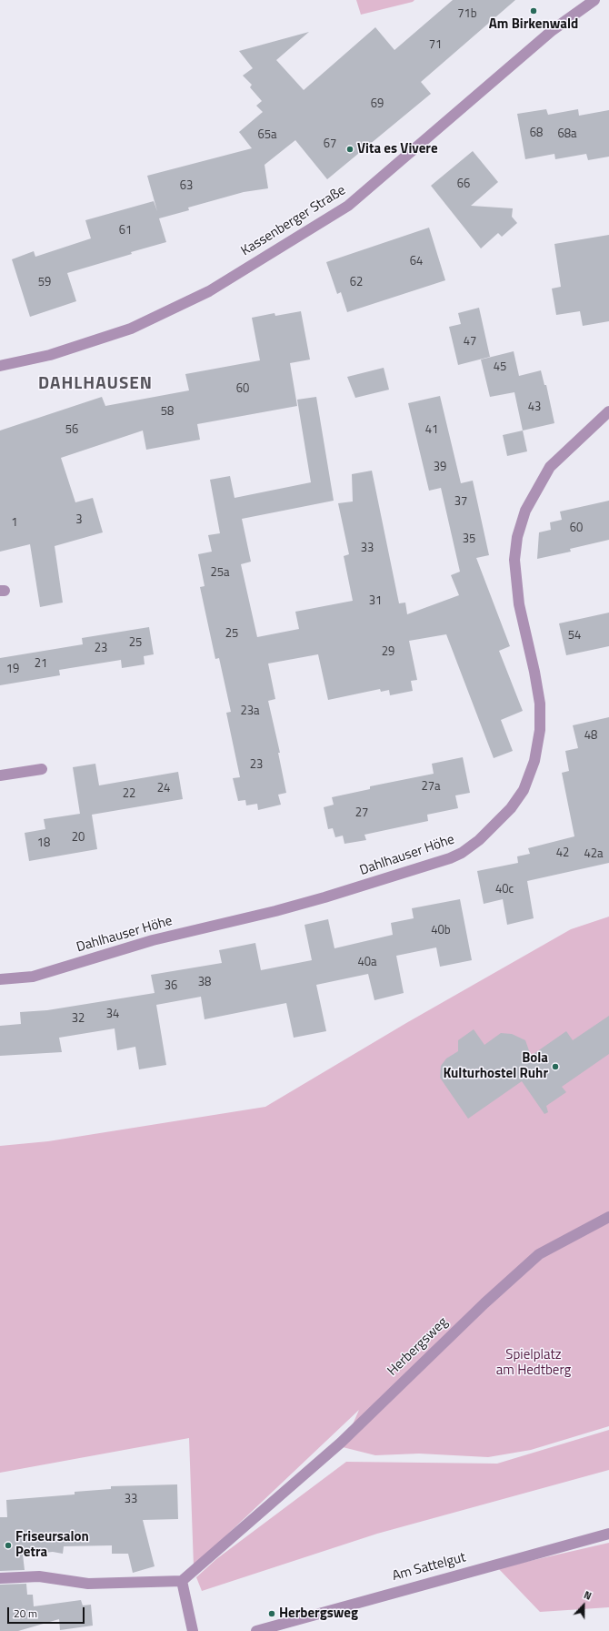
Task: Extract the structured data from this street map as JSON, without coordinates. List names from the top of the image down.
{
  "streets": {
    "street": [
      "Kassenberger Straße",
      "Dahlhauser Höhe",
      "Herbergsweg",
      "Am Sattelgut"
    ]
  },
  "districts": ["DAHLHAUSEN"],
  "parks": ["Spielplatz am Hedtberg"],
  "places": [
    "Am Birkenwald",
    "Vita es Vivere",
    "Bola Kulturhostel Ruhr",
    "Friseursalon Petra",
    "Herbergsweg"
  ],
  "house_numbers": [
    "71b",
    "71",
    "69",
    "68",
    "68a",
    "65a",
    "67",
    "66",
    "63",
    "61",
    "64",
    "59",
    "62",
    "47",
    "45",
    "60",
    "43",
    "58",
    "56",
    "41",
    "39",
    "37",
    "3",
    "1",
    "60",
    "35",
    "33",
    "25a",
    "31",
    "25",
    "54",
    "25",
    "23",
    "29",
    "21",
    "19",
    "23a",
    "48",
    "23",
    "27a",
    "24",
    "22",
    "27",
    "20",
    "18",
    "42",
    "42a",
    "40c",
    "40b",
    "40a",
    "38",
    "36",
    "34",
    "32",
    "33"
  ],
  "scale_bar": "20 m",
  "north": "top"
}
